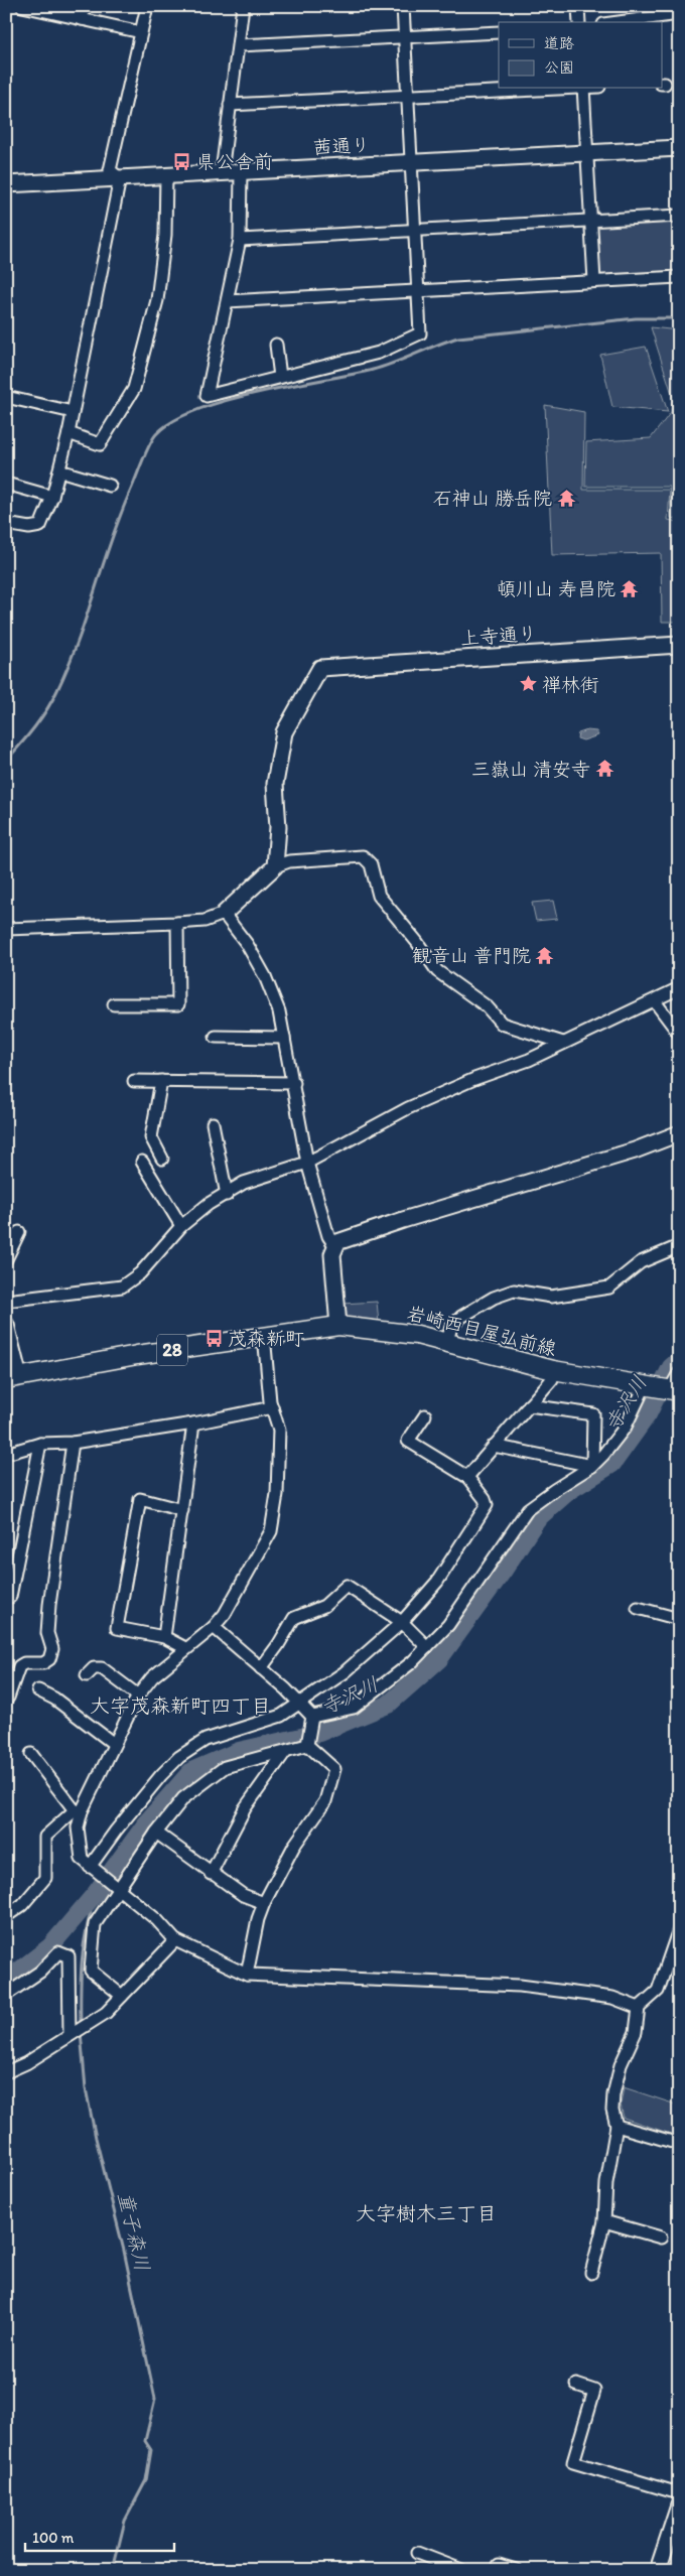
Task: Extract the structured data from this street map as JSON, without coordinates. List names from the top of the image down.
{
  "streets": {
    "main road": ["岩崎西目屋弘前線", "28"],
    "street": ["茜通り", "上寺通り"]
  },
  "districts": ["大字茂森新町四丁目", "大字樹木三丁目"],
  "water": ["寺沢川", "童子森川"],
  "places": {
    "bus stop": ["県公舎前", "茂森新町"],
    "temple": [
      "石神山 勝岳院",
      "頓川山 寿昌院",
      "三嶽山 清安寺",
      "観音山 普門院"
    ],
    "place": ["禅林街"]
  },
  "legend": ["道路", "公園"],
  "scale_bar": "100 m"
}
